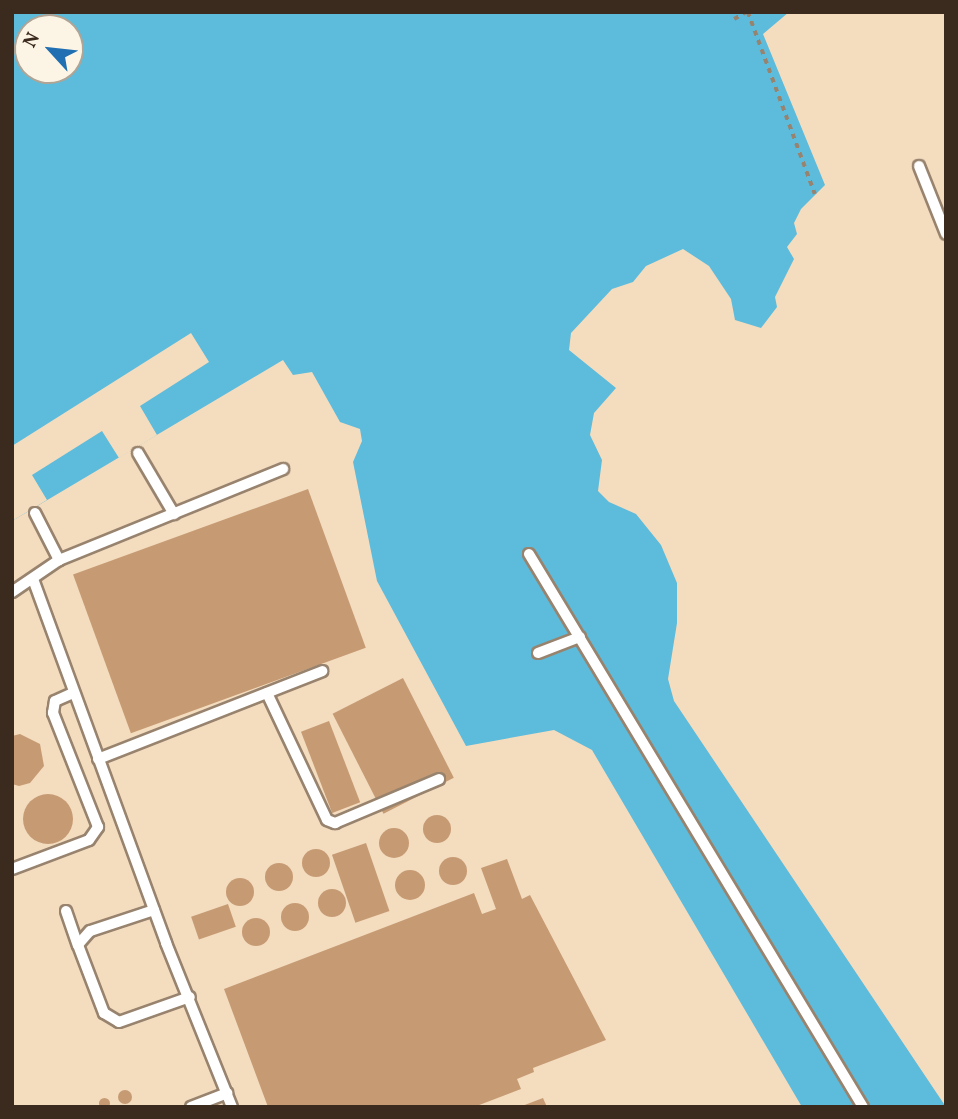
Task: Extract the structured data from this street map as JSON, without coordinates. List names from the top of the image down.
{
  "north": "top left"
}
